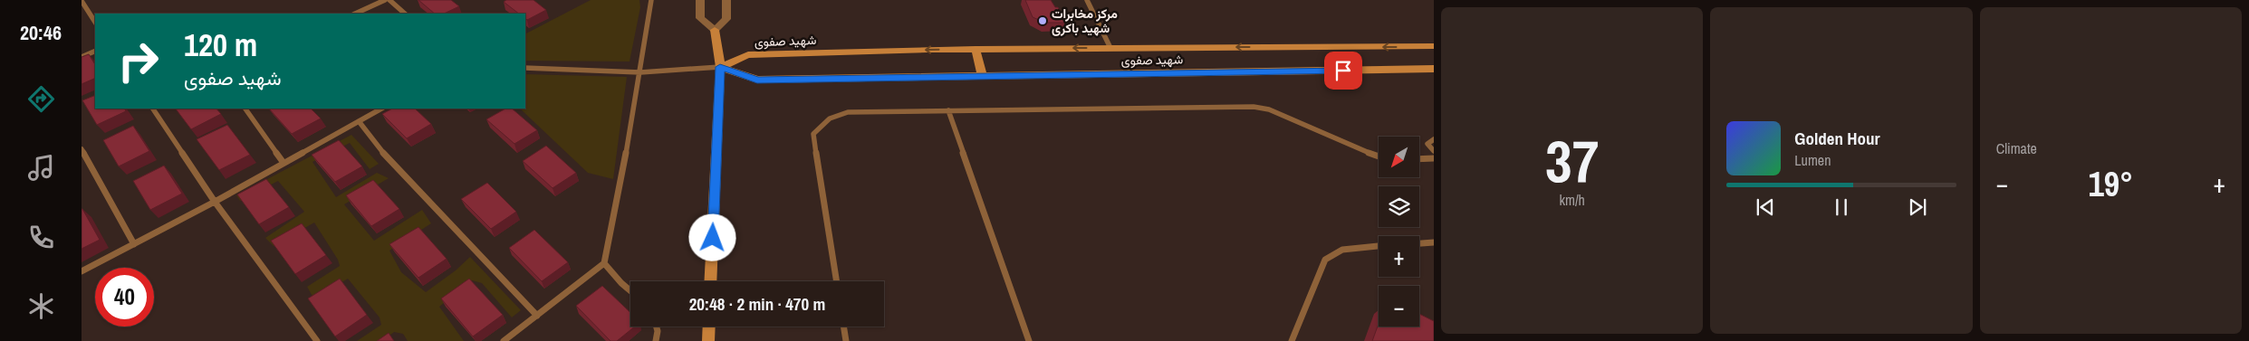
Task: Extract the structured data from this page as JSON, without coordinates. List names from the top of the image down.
{
  "streets": {
    "street": ["شهید صفوی"]
  },
  "places": ["مرکز مخابرات شهید باکری"],
  "north": "bottom left",
  "page": {
    "tabs": "20:46",
    "tile": [
      ["37", "km/h"],
      "Climate"
    ],
    "turn": ["120 m", "شهید صفوی"],
    "song": ["Golden Hour", "Lumen"],
    "map_buttons": ["+", "−"],
    "heat": ["−", "19°", "+"],
    "limit": "40",
    "trip": "20:48 · 2 min · 470 m"
  }
}
